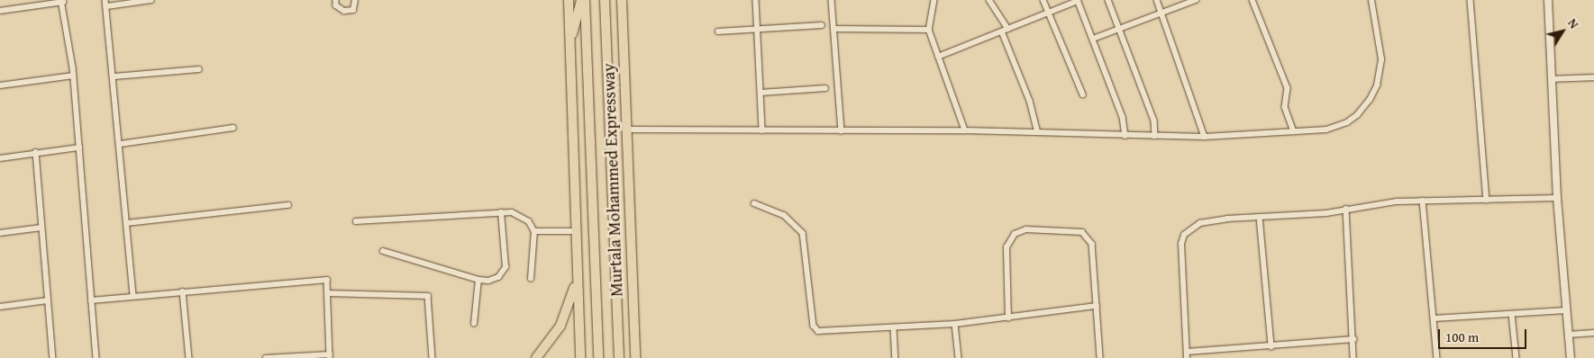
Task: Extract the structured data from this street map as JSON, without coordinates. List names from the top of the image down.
{
  "streets": {
    "highway": ["Murtala Mohammed Expressway"]
  },
  "scale_bar": "100 m",
  "north": "top right"
}
